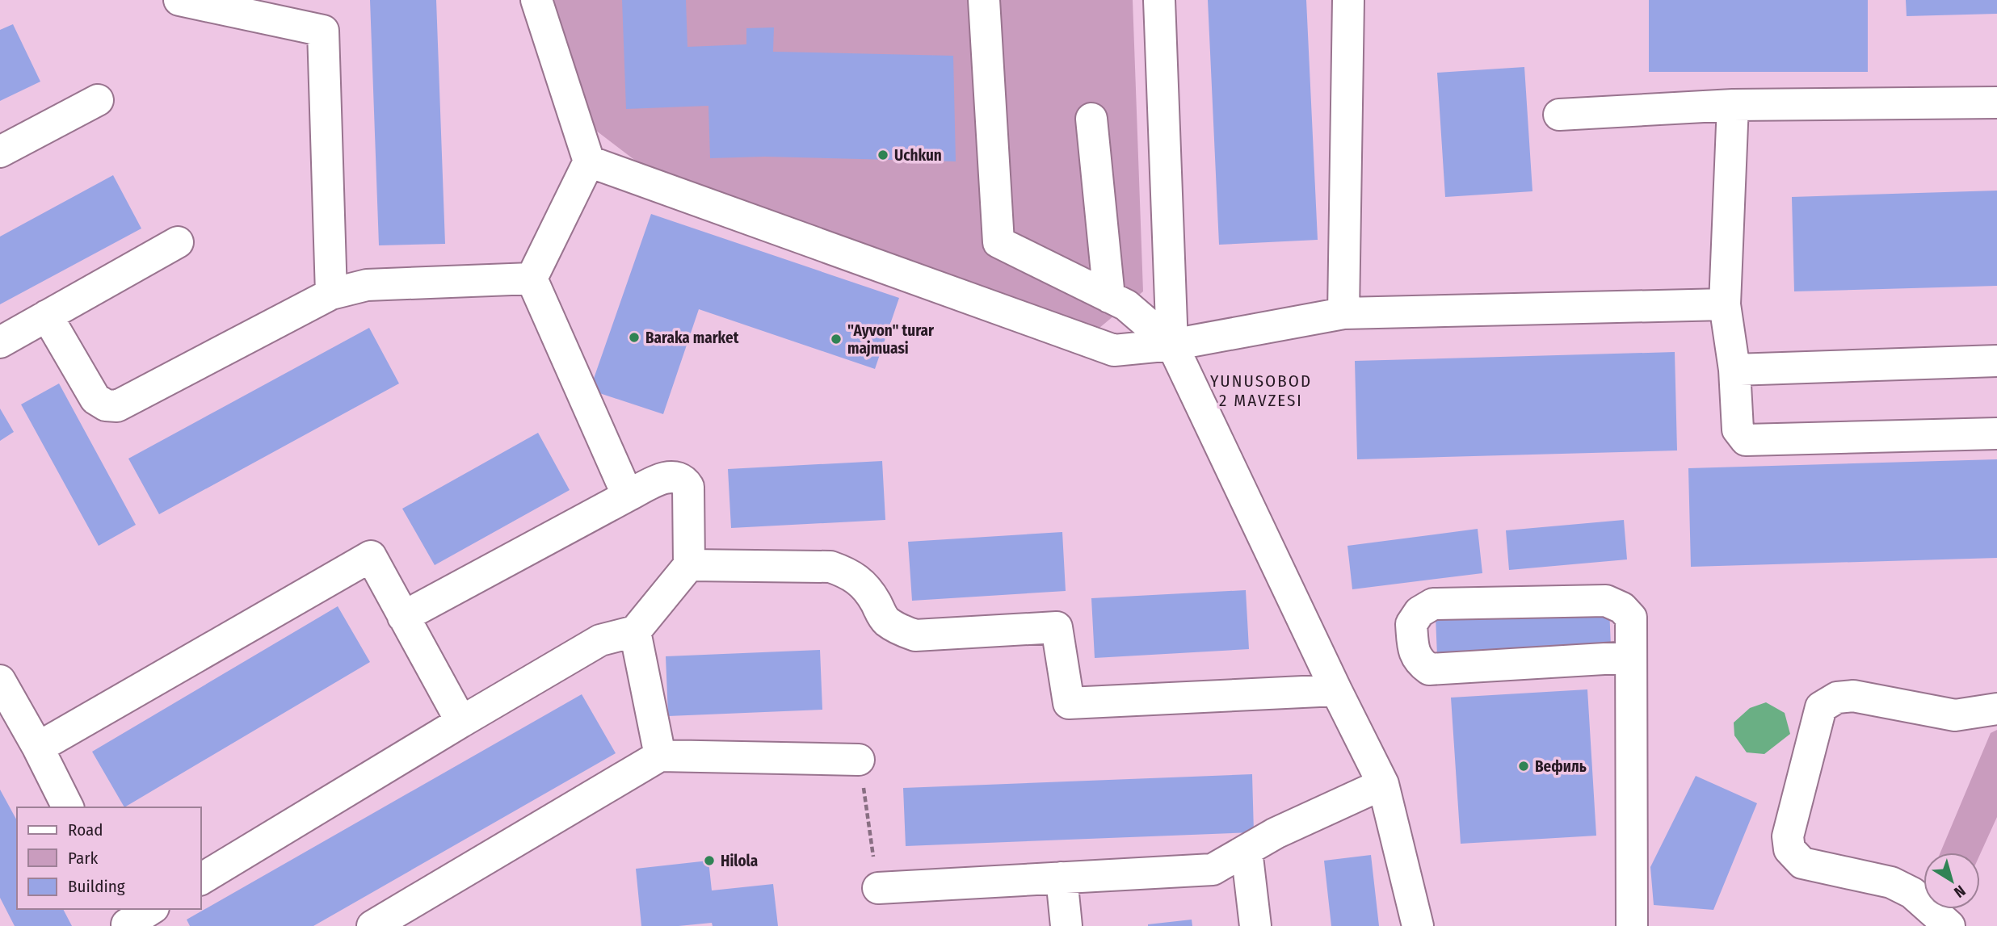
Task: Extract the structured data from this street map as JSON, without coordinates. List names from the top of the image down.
{
  "districts": ["YUNUSOBOD 2 MAVZESI"],
  "places": [
    "Uchkun",
    "Baraka market",
    "\"Ayvon\" turar majmuasi",
    "Вефиль",
    "Hilola"
  ],
  "legend": ["Road", "Park", "Building"],
  "north": "bottom right"
}
